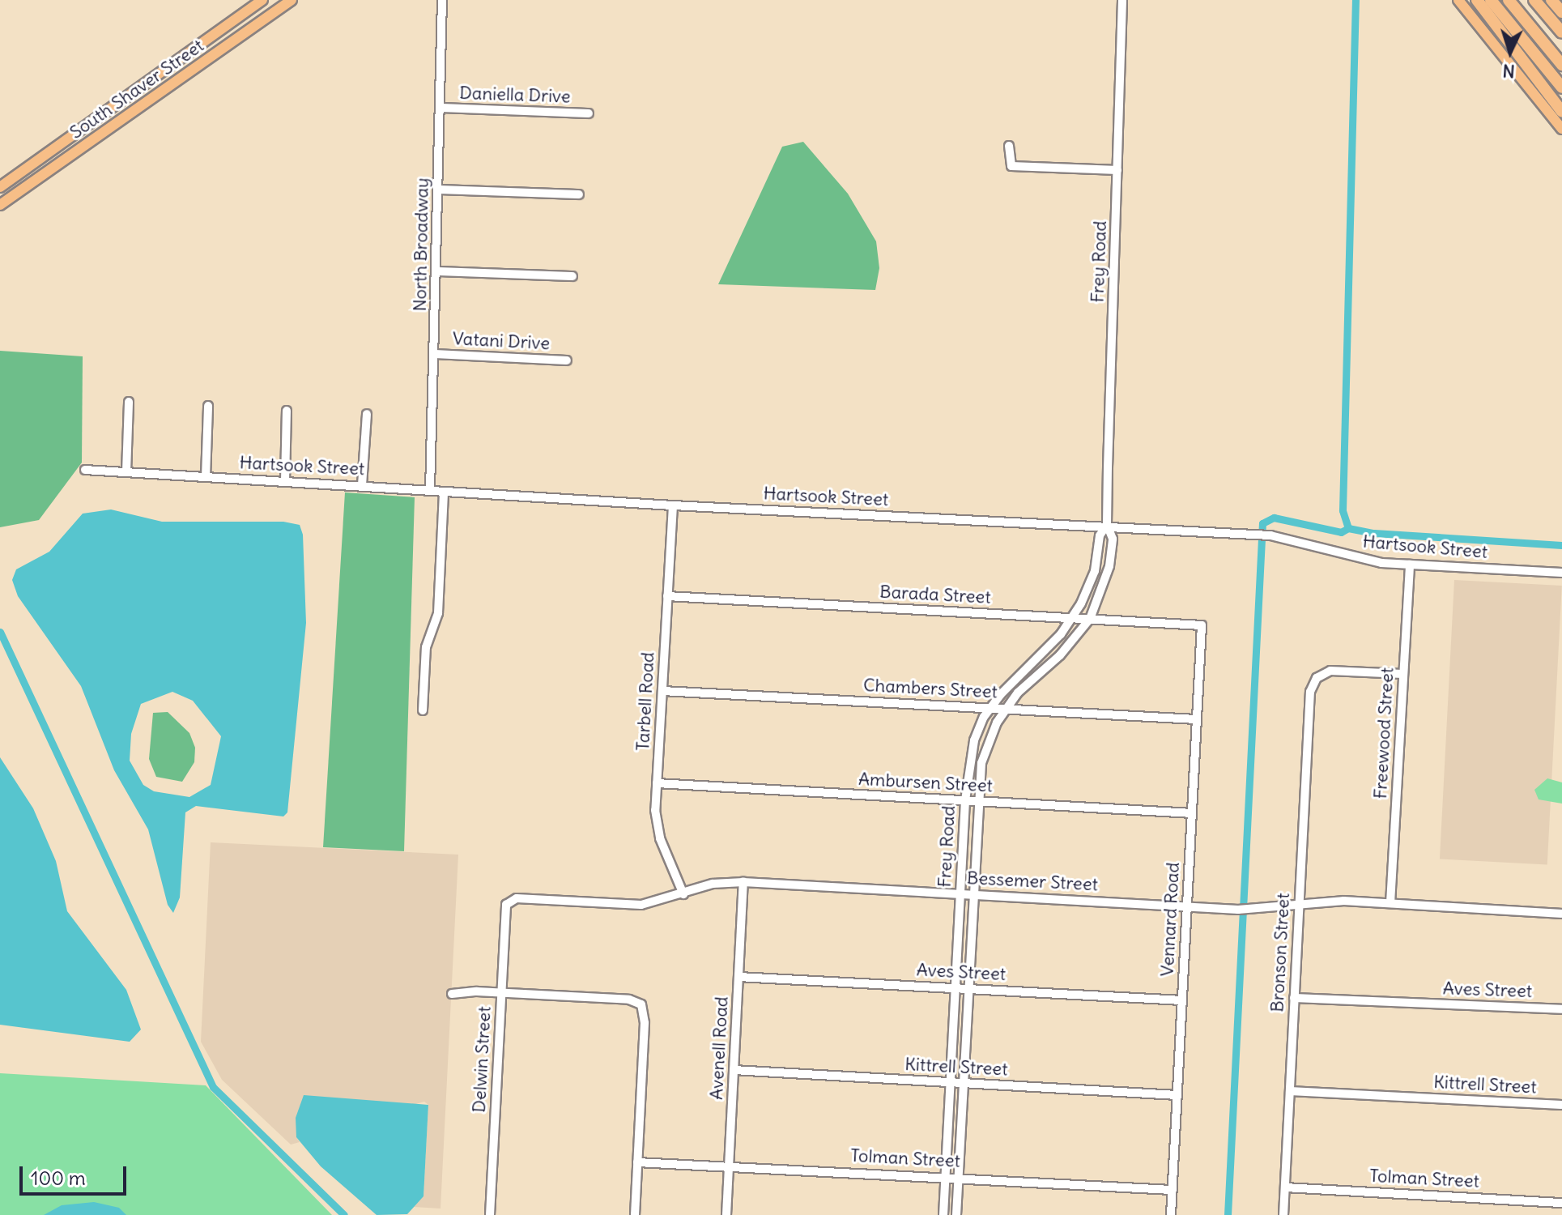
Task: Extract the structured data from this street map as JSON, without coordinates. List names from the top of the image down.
{
  "streets": {
    "main road": ["South Shaver Street"],
    "street": [
      "Daniella Drive",
      "North Broadway",
      "Frey Road",
      "Vatani Drive",
      "Hartsook Street",
      "Barada Street",
      "Chambers Street",
      "Tarbell Road",
      "Freewood Street",
      "Ambursen Street",
      "Bessemer Street",
      "Vennard Road",
      "Bronson Street",
      "Aves Street",
      "Avenell Road",
      "Delwin Street",
      "Kittrell Street",
      "Tolman Street"
    ]
  },
  "crossings": [
    ["Daniella Drive", "North Broadway"],
    ["North Broadway", "Vatani Drive"],
    ["North Broadway", "Hartsook Street"],
    ["Frey Road", "Hartsook Street"],
    ["Frey Road", "Barada Street"],
    ["Frey Road", "Chambers Street"],
    ["Frey Road", "Ambursen Street"],
    ["Frey Road", "Bessemer Street"],
    ["Frey Road", "Aves Street"],
    ["Frey Road", "Kittrell Street"],
    ["Frey Road", "Tolman Street"],
    ["Hartsook Street", "Tarbell Road"],
    ["Hartsook Street", "Freewood Street"],
    ["Barada Street", "Tarbell Road"],
    ["Barada Street", "Vennard Road"],
    ["Chambers Street", "Tarbell Road"],
    ["Chambers Street", "Vennard Road"],
    ["Tarbell Road", "Ambursen Street"],
    ["Tarbell Road", "Bessemer Street"],
    ["Freewood Street", "Bessemer Street"],
    ["Freewood Street", "Bronson Street"],
    ["Ambursen Street", "Vennard Road"],
    ["Bessemer Street", "Vennard Road"],
    ["Bessemer Street", "Bronson Street"],
    ["Bessemer Street", "Avenell Road"],
    ["Bessemer Street", "Delwin Street"],
    ["Vennard Road", "Aves Street"],
    ["Vennard Road", "Kittrell Street"],
    ["Vennard Road", "Tolman Street"],
    ["Bronson Street", "Aves Street"],
    ["Bronson Street", "Kittrell Street"],
    ["Bronson Street", "Tolman Street"],
    ["Aves Street", "Avenell Road"],
    ["Avenell Road", "Kittrell Street"],
    ["Avenell Road", "Tolman Street"]
  ],
  "scale_bar": "100 m",
  "north": "bottom"
}
